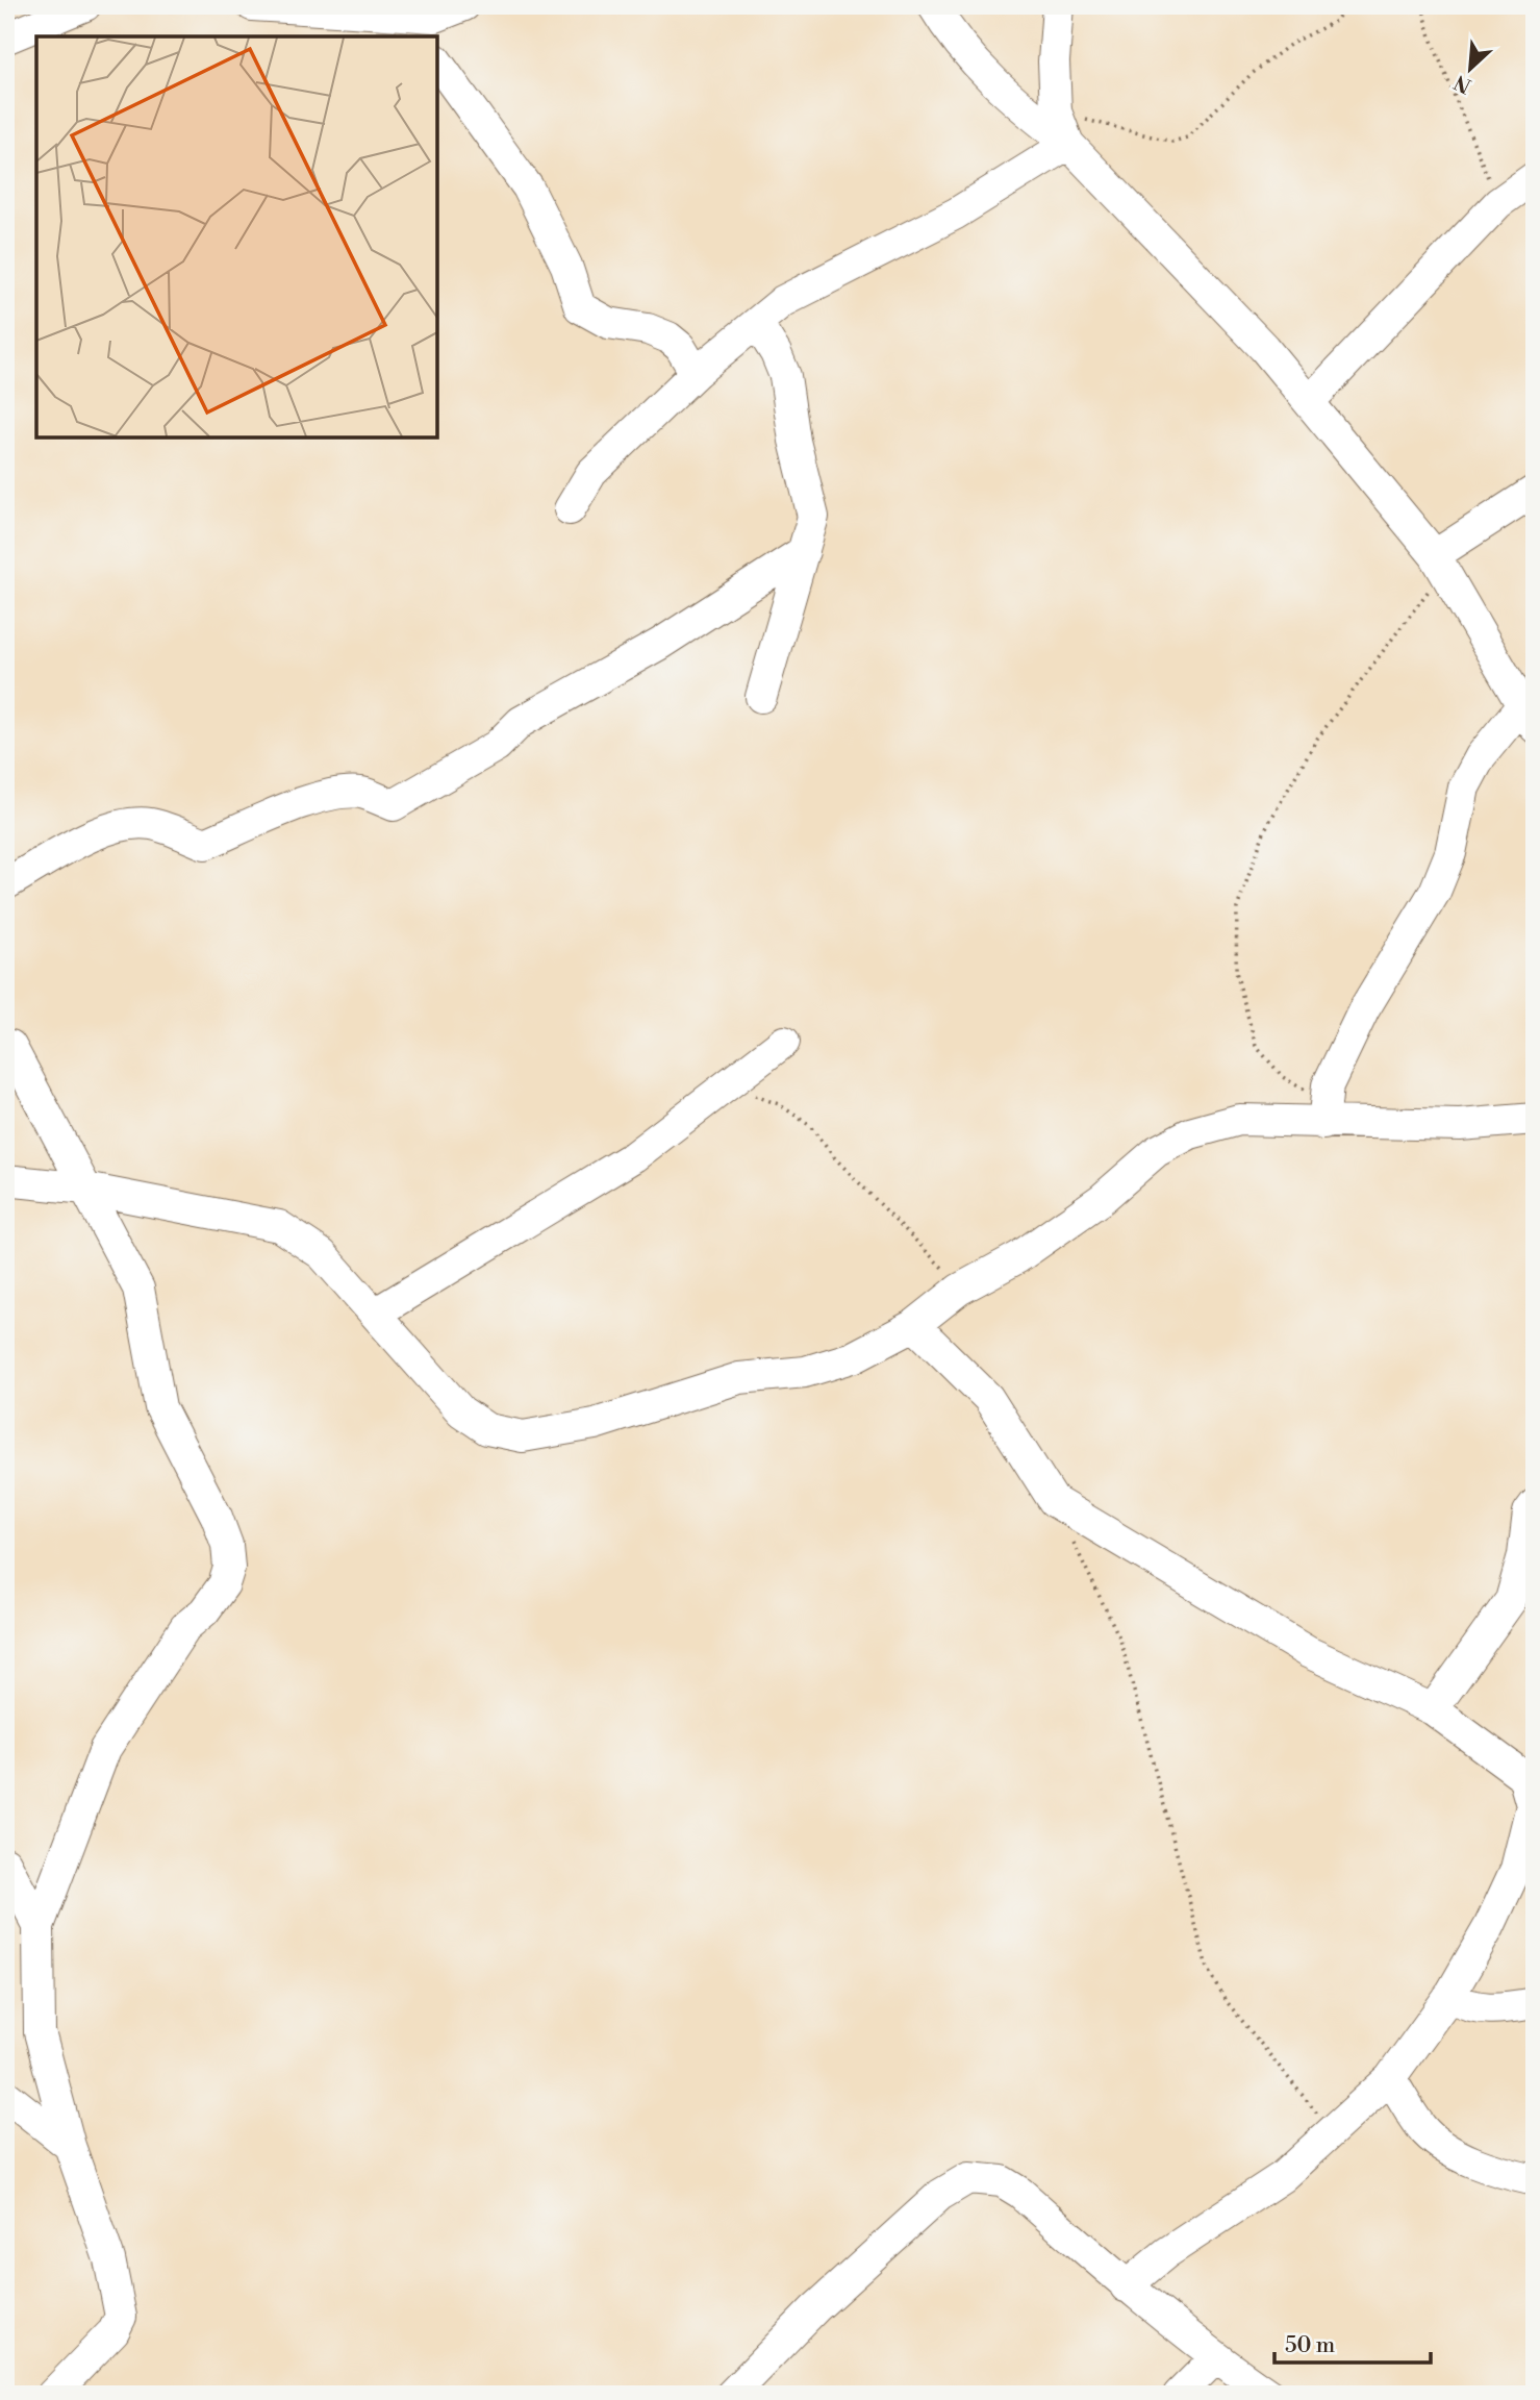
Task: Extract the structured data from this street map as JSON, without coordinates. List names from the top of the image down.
{
  "scale_bar": "50 m",
  "north": "bottom left"
}
